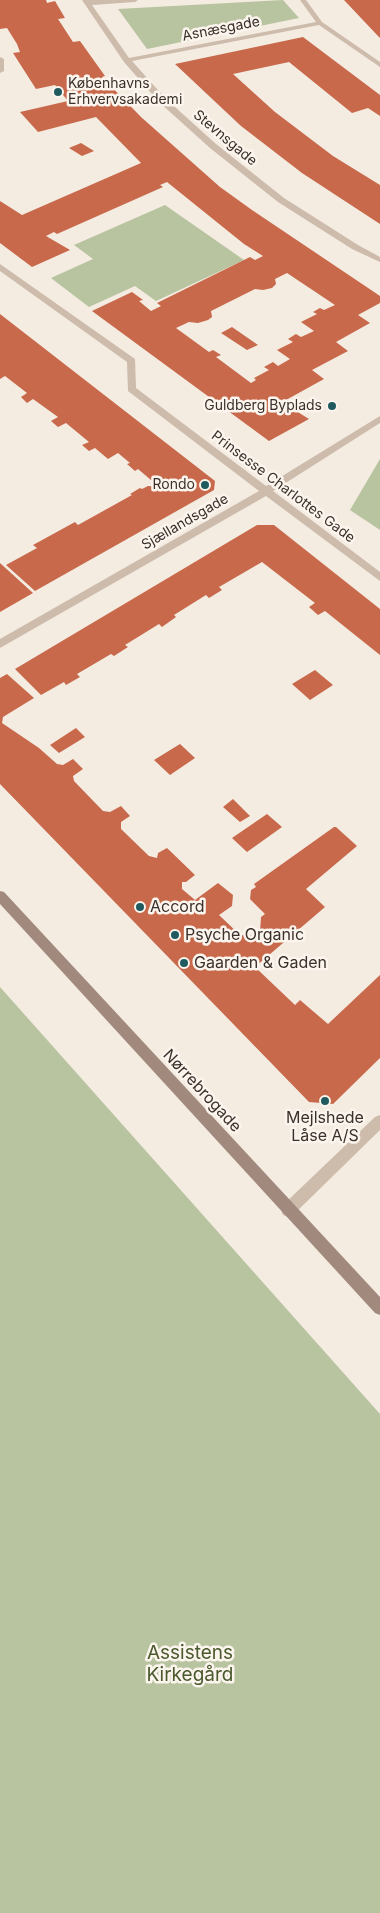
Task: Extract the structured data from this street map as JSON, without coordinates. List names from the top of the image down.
{
  "streets": {
    "street": [
      "Asnæsgade",
      "Stevnsgade",
      "Prinsesse Charlottes Gade",
      "Sjællandsgade",
      "Nørrebrogade"
    ]
  },
  "crossings": [
    ["Asnæsgade", "Stevnsgade"],
    ["Prinsesse Charlottes Gade", "Sjællandsgade"]
  ],
  "parks": ["Assistens Kirkegård"],
  "places": [
    "Københavns Erhvervsakademi",
    "Guldberg Byplads",
    "Rondo",
    "Accord",
    "Psyche Organic",
    "Gaarden & Gaden",
    "Mejlshede Låse A/S"
  ]
}
